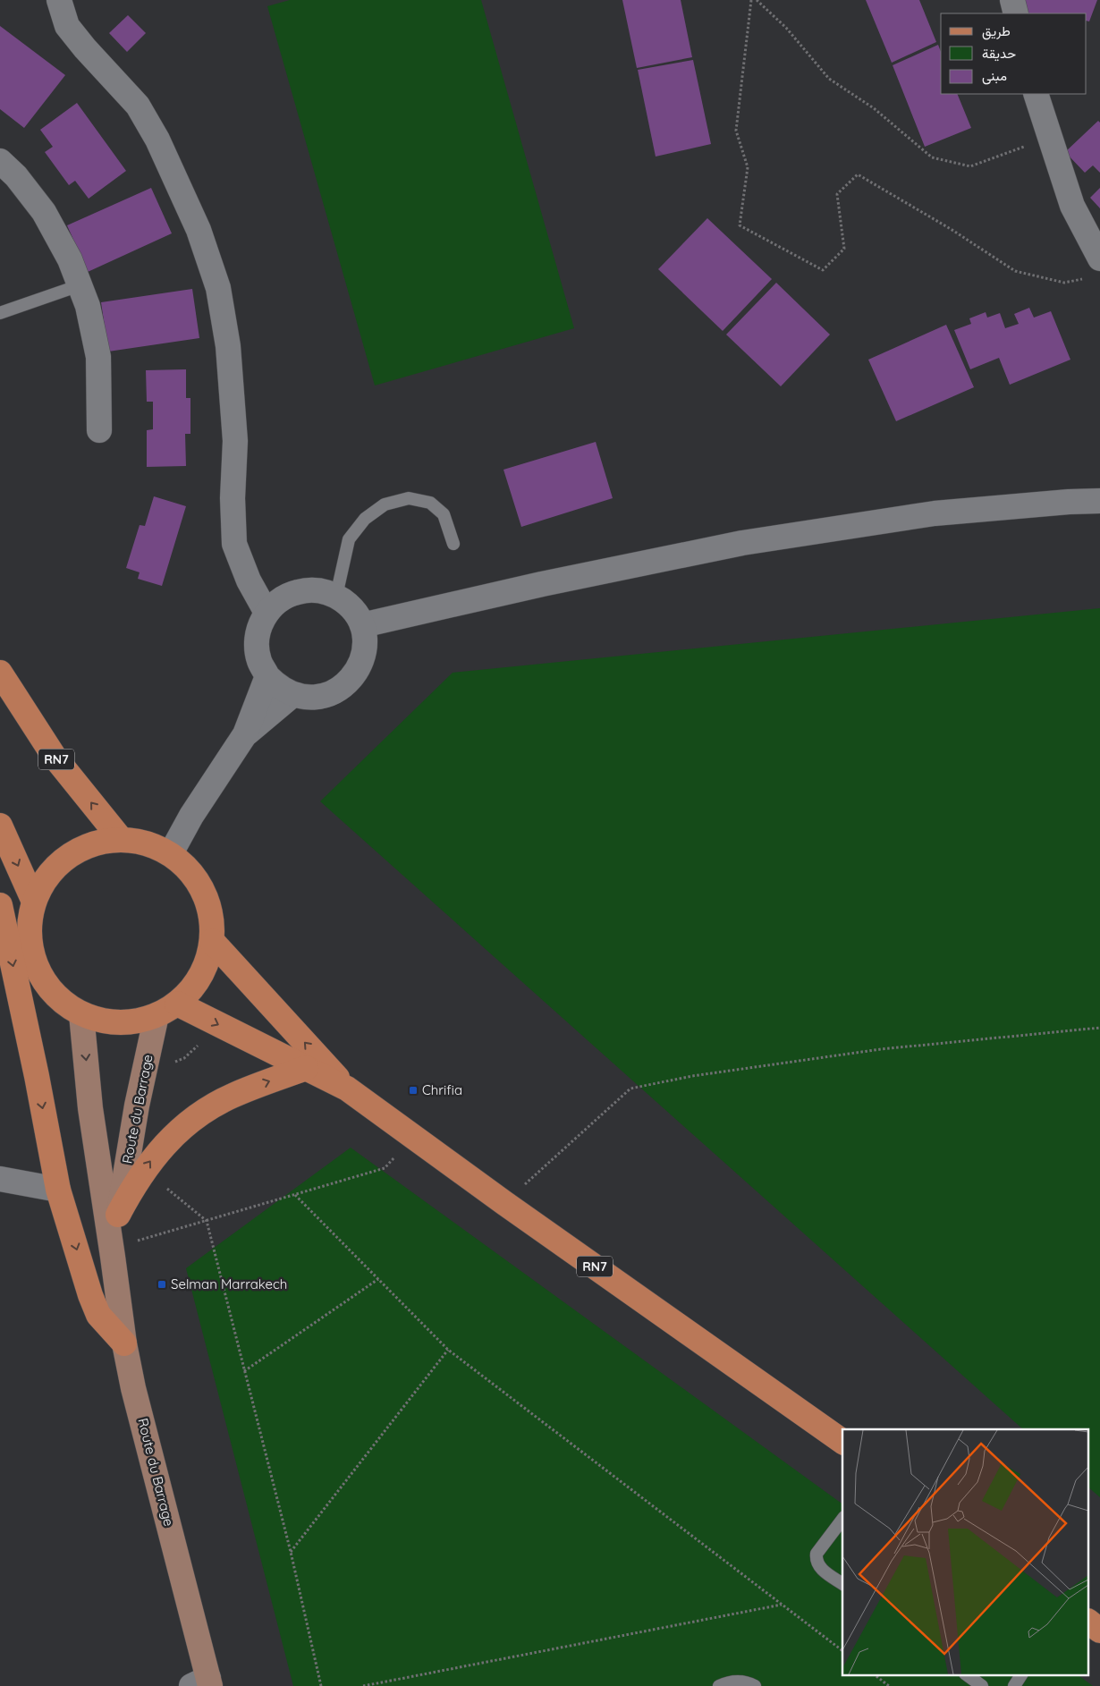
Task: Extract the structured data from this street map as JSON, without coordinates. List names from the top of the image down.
{
  "streets": {
    "main road": ["RN7", "Route du Barrage"]
  },
  "crossings": [
    ["RN7", "Route du Barrage"]
  ],
  "places": {
    "transit": ["Chrifia", "Selman Marrakech"]
  },
  "legend": ["طريق", "حديقة", "مبنى"]
}
